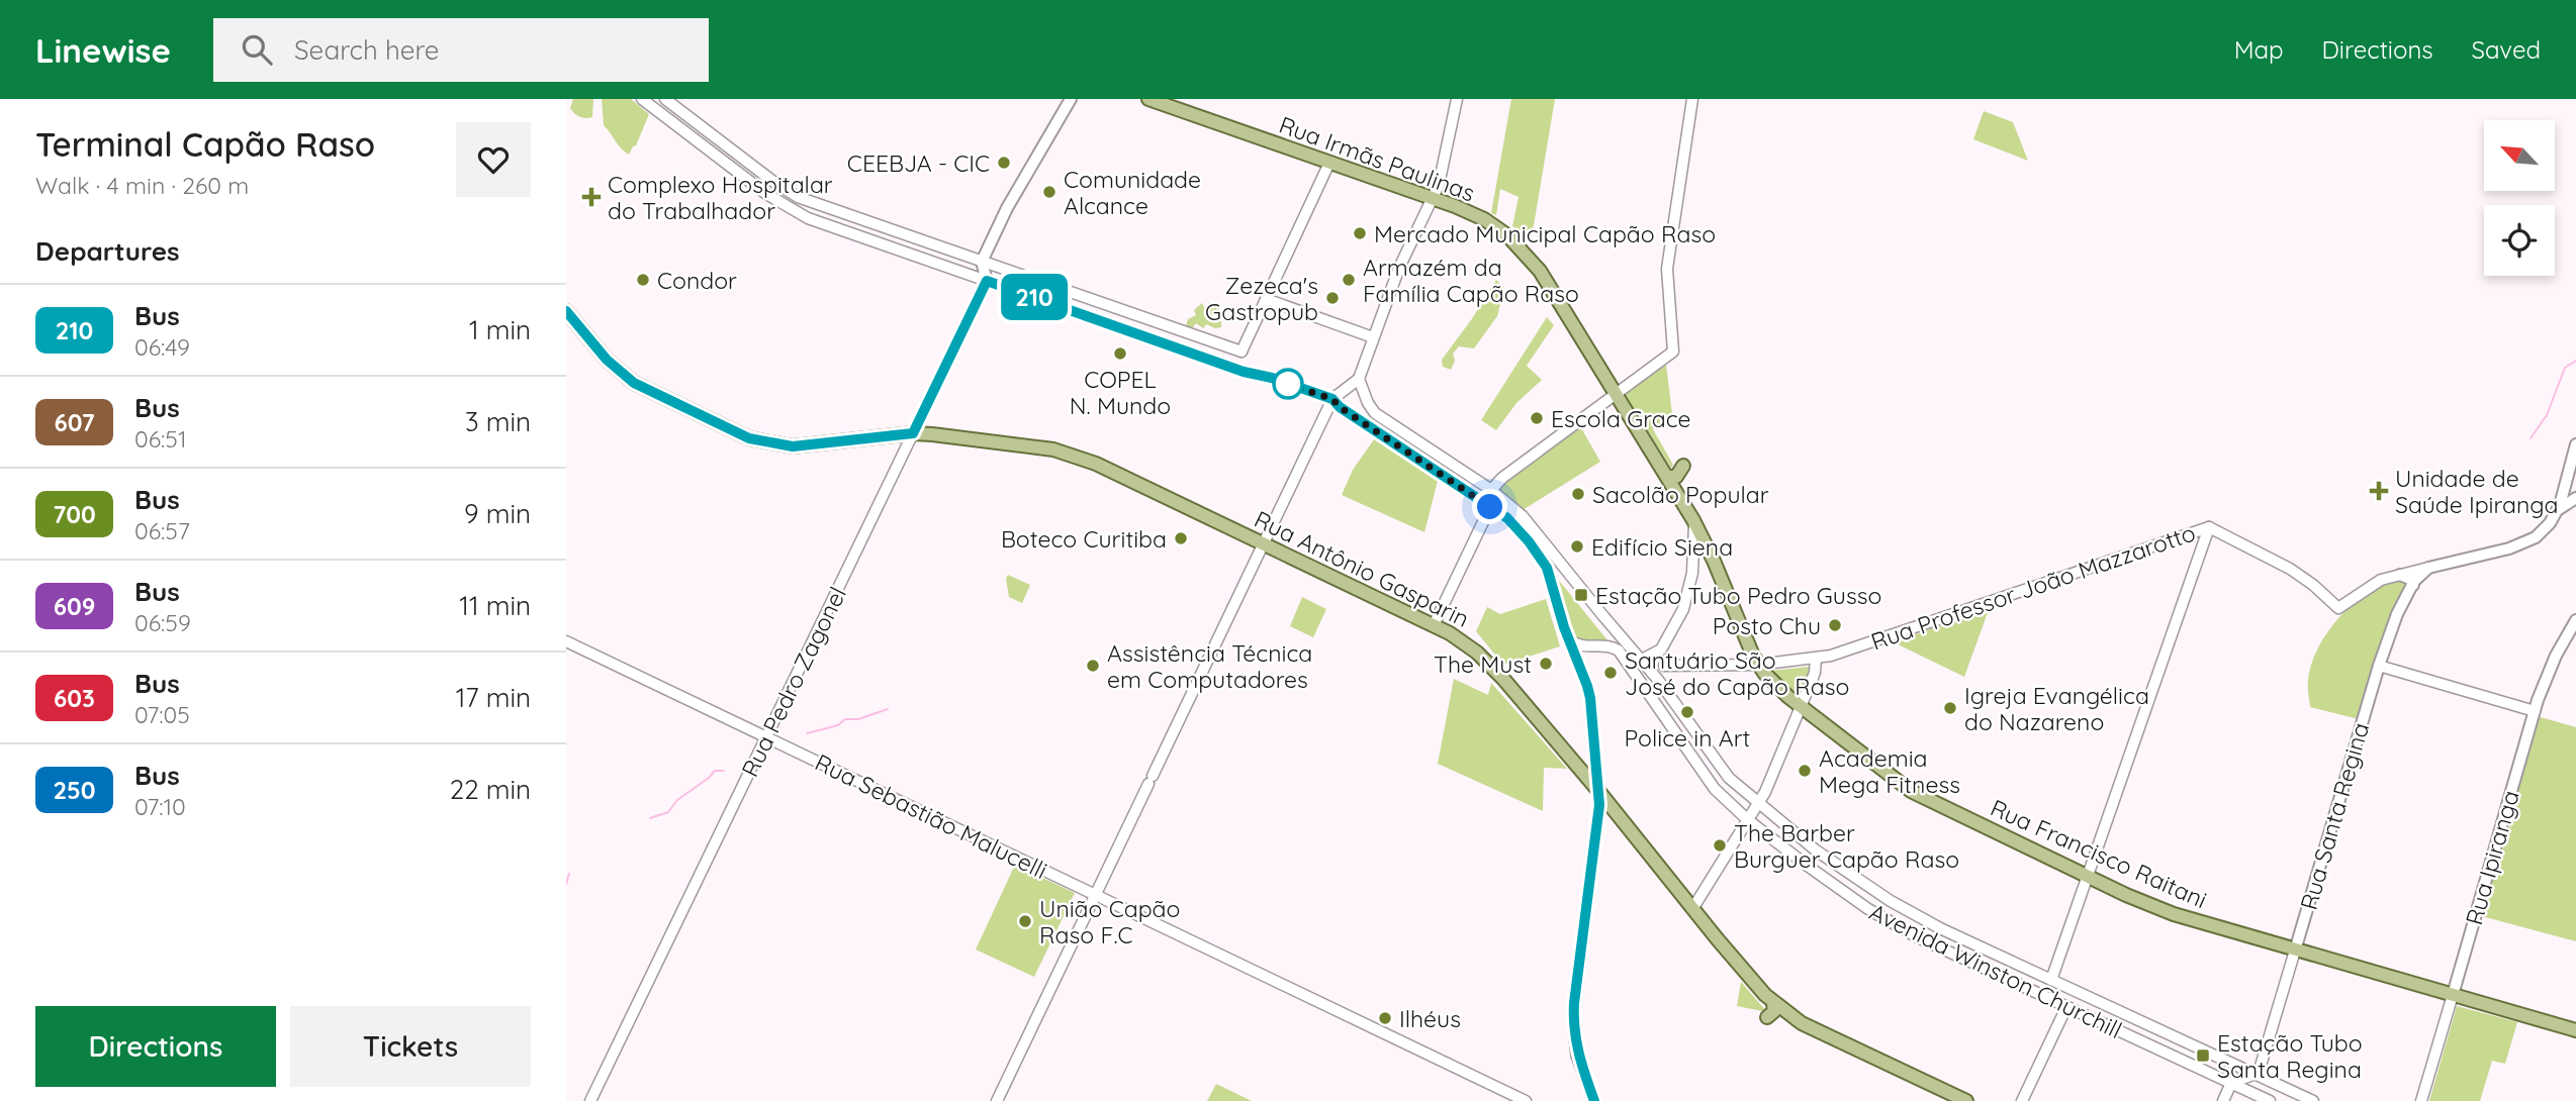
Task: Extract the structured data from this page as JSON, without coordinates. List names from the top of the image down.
{
  "streets": {
    "main road": [
      "Rua Irmãs Paulinas",
      "Rua Antônio Gasparin",
      "Rua Pedro Zagonel",
      "Rua Santa Regina",
      "Rua Francisco Raitani",
      "Rua Ipiranga"
    ],
    "street": ["Rua Professor João Mazzarotto", "Rua Sebastião Malucelli", "Avenida Winston Churchill"]
  },
  "crossings": [
    ["Rua Irmãs Paulinas", "Rua Francisco Raitani"],
    ["Rua Antônio Gasparin", "Rua Pedro Zagonel"],
    ["Rua Professor João Mazzarotto", "Rua Francisco Raitani"],
    ["Rua Pedro Zagonel", "Rua Sebastião Malucelli"],
    ["Rua Santa Regina", "Rua Francisco Raitani"],
    ["Rua Santa Regina", "Avenida Winston Churchill"],
    ["Rua Francisco Raitani", "Rua Ipiranga"]
  ],
  "places": {
    "other": [
      "CEEBJA - CIC",
      "Comunidade Alcance",
      "Mercado Municipal Capão Raso",
      "Condor",
      "Armazém da Família Capão Raso",
      "Zezeca's Gastropub",
      "COPEL N. Mundo",
      "Escola Grace",
      "Sacolão Popular",
      "Boteco Curitiba",
      "Edifício Siena",
      "Posto Chu",
      "The Must",
      "Assistência Técnica em Computadores",
      "Santuário São José do Capão Raso",
      "Igreja Evangélica do Nazareno",
      "Police in Art",
      "Academia Mega Fitness",
      "The Barber Burguer Capão Raso",
      "União Capão Raso F.C",
      "Ilhéus"
    ],
    "health": ["Complexo Hospitalar do Trabalhador", "Unidade de Saúde Ipiranga"],
    "transit": ["Estação Tubo Pedro Gusso", "Estação Tubo Santa Regina"]
  },
  "lines": ["bus line 210"],
  "north": "top left",
  "page": {
    "header": "Linewise",
    "search": "Search here",
    "nav": ["Map", "Directions", "Saved"],
    "heading": [
      ["Terminal Capão Raso", "Walk · 4 min · 260 m"],
      "Departures"
    ],
    "on_map": "210",
    "list": [
      {
        "mark": "210",
        "name": "Bus",
        "note": "06:49",
        "value": "1 min"
      },
      {
        "mark": "607",
        "name": "Bus",
        "note": "06:51",
        "value": "3 min"
      },
      {
        "mark": "700",
        "name": "Bus",
        "note": "06:57",
        "value": "9 min"
      },
      {
        "mark": "609",
        "name": "Bus",
        "note": "06:59",
        "value": "11 min"
      },
      {
        "mark": "603",
        "name": "Bus",
        "note": "07:05",
        "value": "17 min"
      },
      {
        "mark": "250",
        "name": "Bus",
        "note": "07:10",
        "value": "22 min"
      }
    ],
    "buttons": ["Directions", "Tickets"]
  }
}
